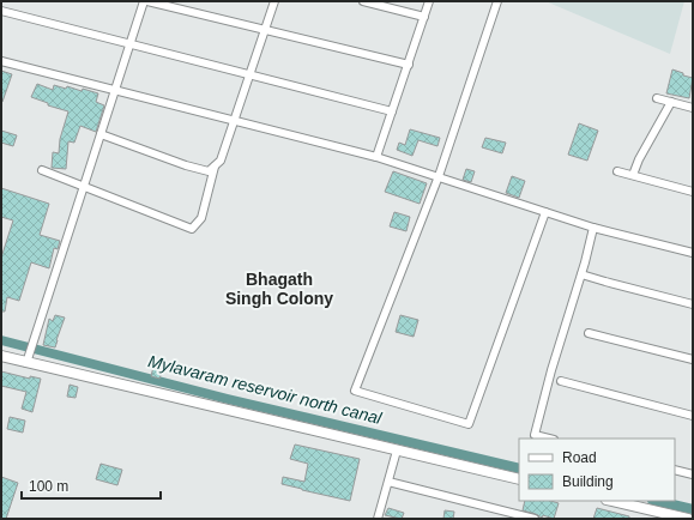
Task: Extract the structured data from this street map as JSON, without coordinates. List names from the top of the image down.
{
  "districts": ["Bhagath Singh Colony"],
  "water": ["Mylavaram reservoir north canal"],
  "legend": ["Road", "Building"],
  "scale_bar": "100 m"
}
